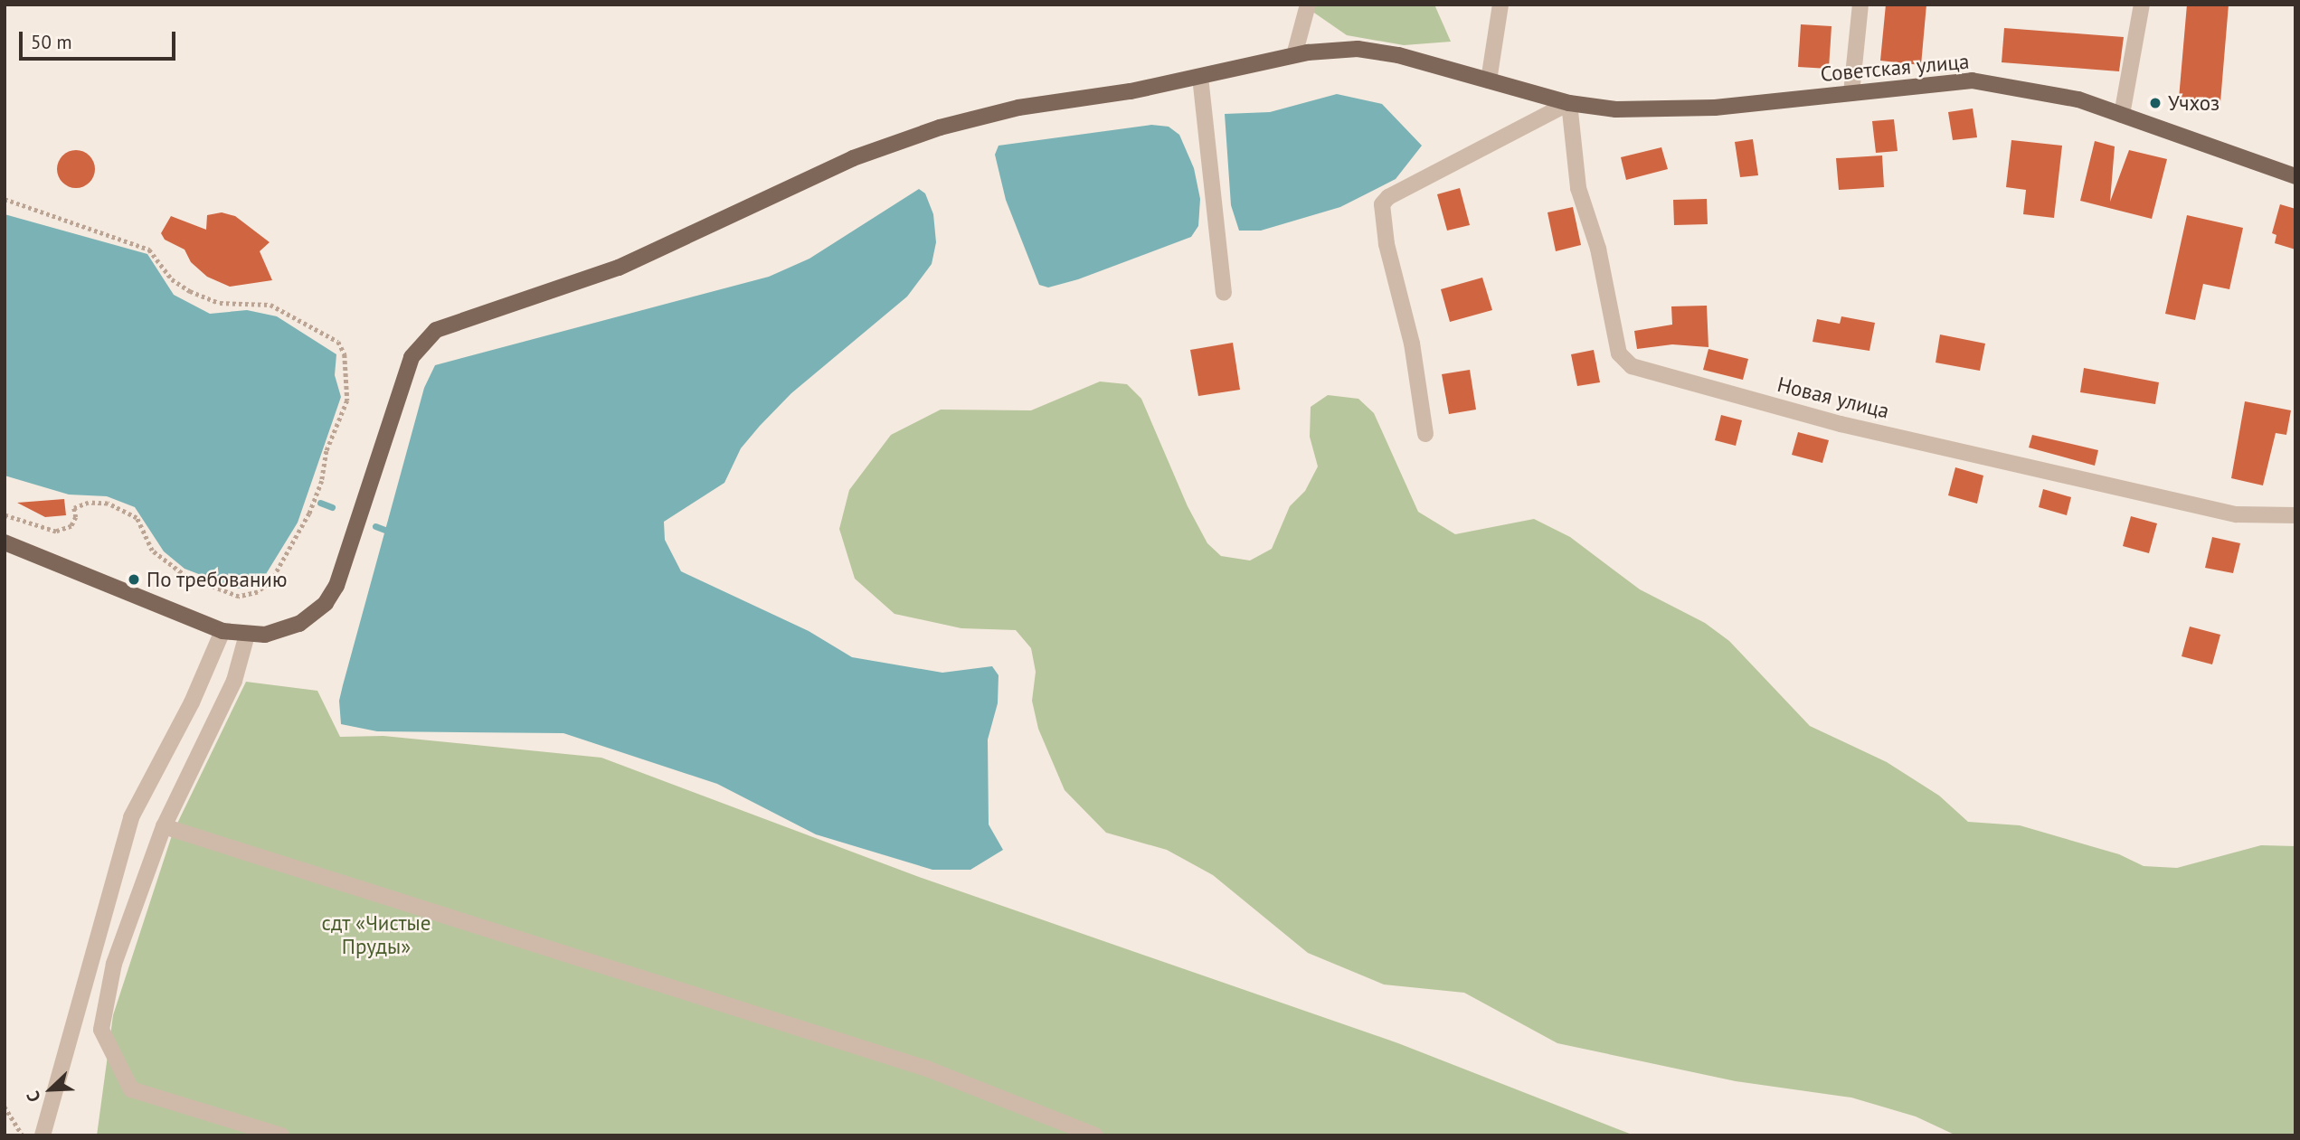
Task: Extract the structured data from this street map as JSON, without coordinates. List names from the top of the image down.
{
  "streets": {
    "main road": ["Советская улица"],
    "street": ["Новая улица"]
  },
  "crossings": [
    ["Советская улица", "Новая улица"]
  ],
  "parks": ["сдт «Чистые Пруды»"],
  "places": ["Учхоз", "По требованию"],
  "scale_bar": "50 m",
  "north": "bottom left"
}
